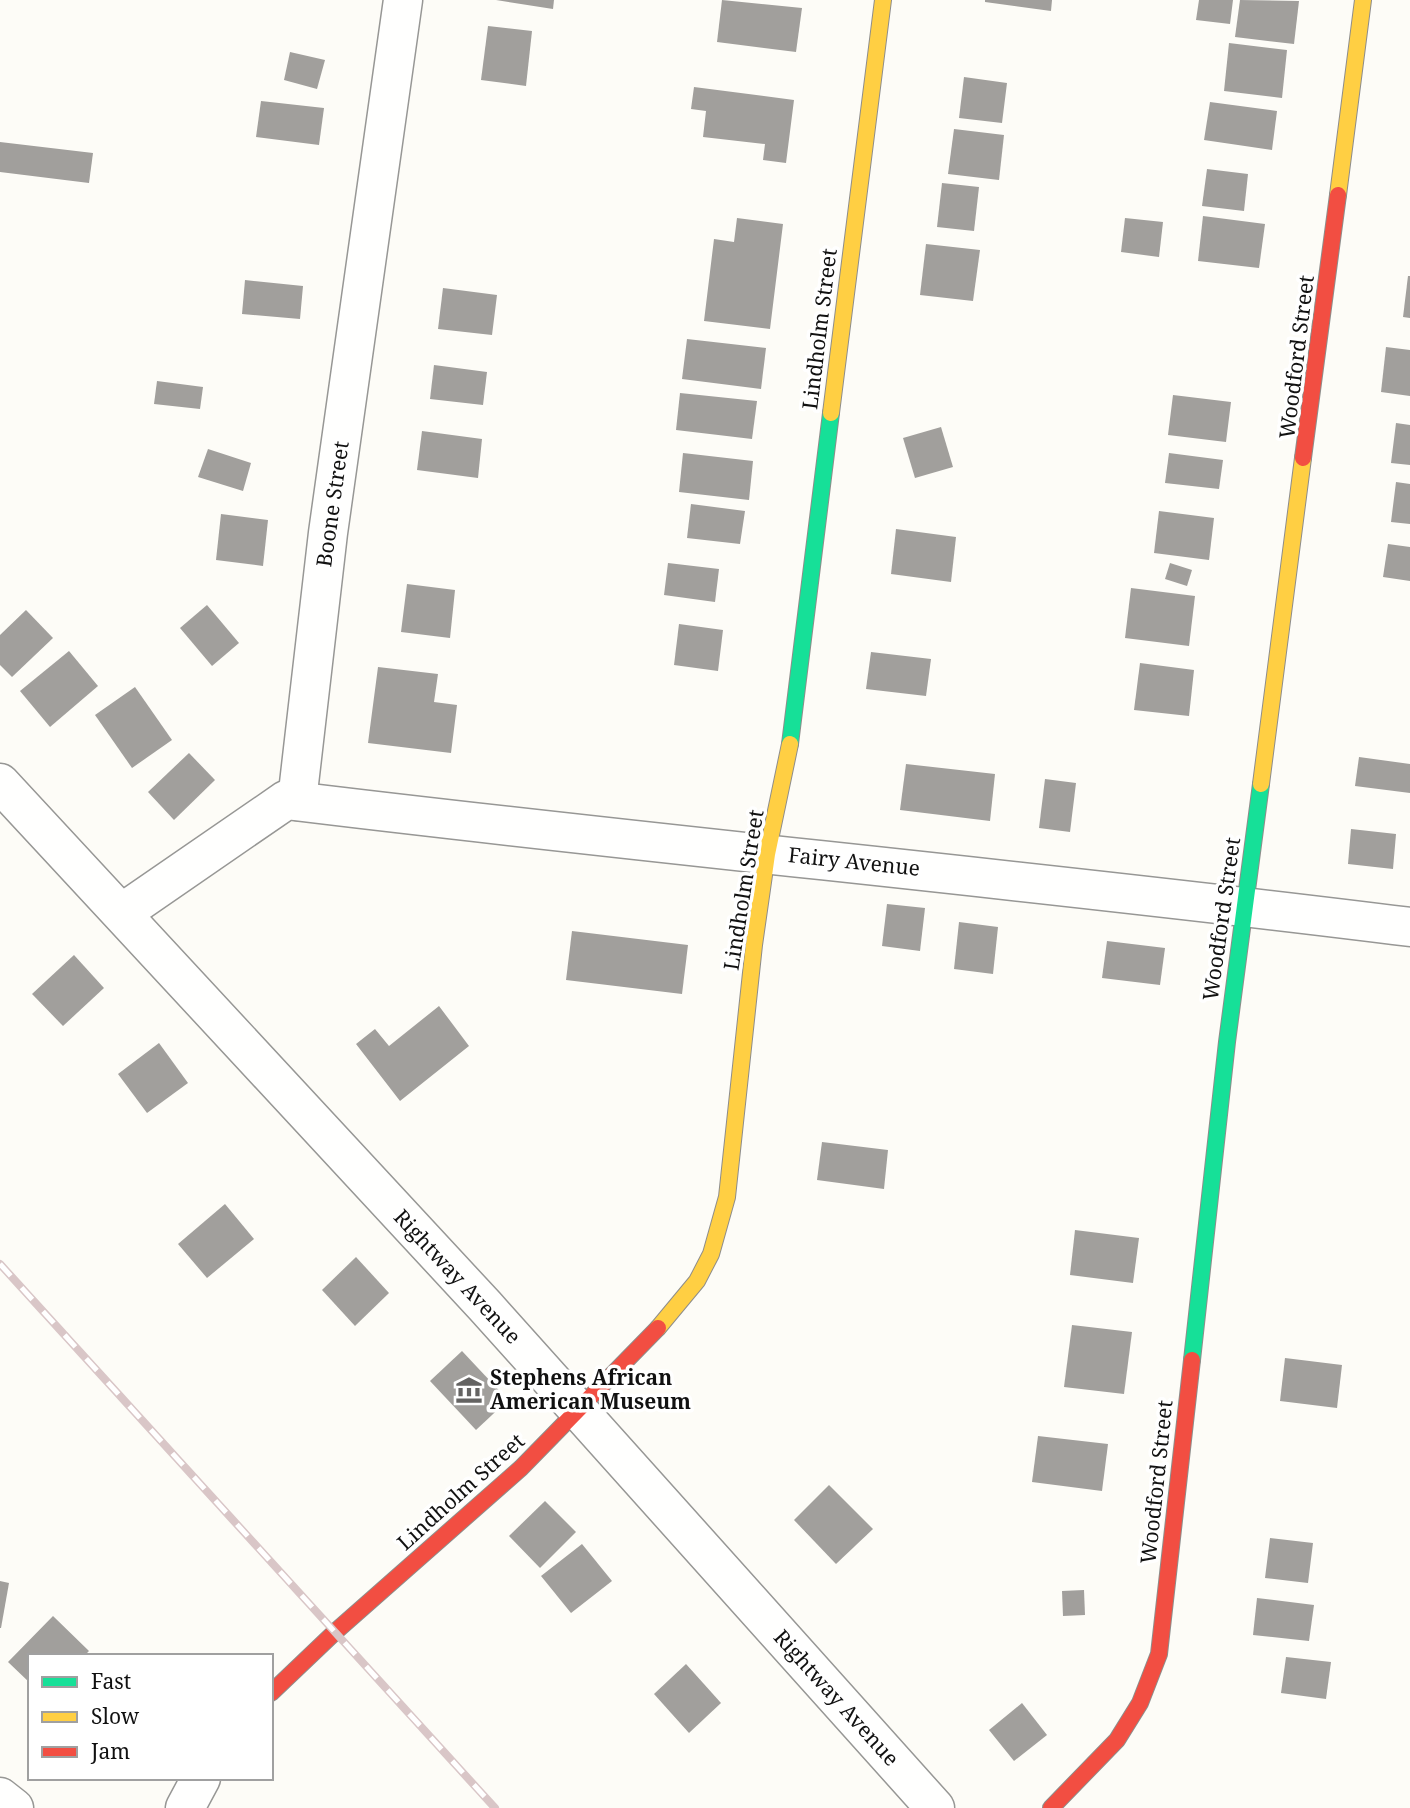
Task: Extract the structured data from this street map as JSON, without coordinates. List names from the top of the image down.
{
  "streets": {
    "street": [
      "Lindholm Street",
      "Woodford Street",
      "Boone Street",
      "Fairy Avenue",
      "Rightway Avenue"
    ]
  },
  "crossings": [
    ["Lindholm Street", "Fairy Avenue"],
    ["Lindholm Street", "Rightway Avenue"],
    ["Woodford Street", "Fairy Avenue"],
    ["Boone Street", "Fairy Avenue"]
  ],
  "places": {
    "museum": ["Stephens African American Museum"]
  },
  "legend": ["Fast", "Slow", "Jam"]
}
